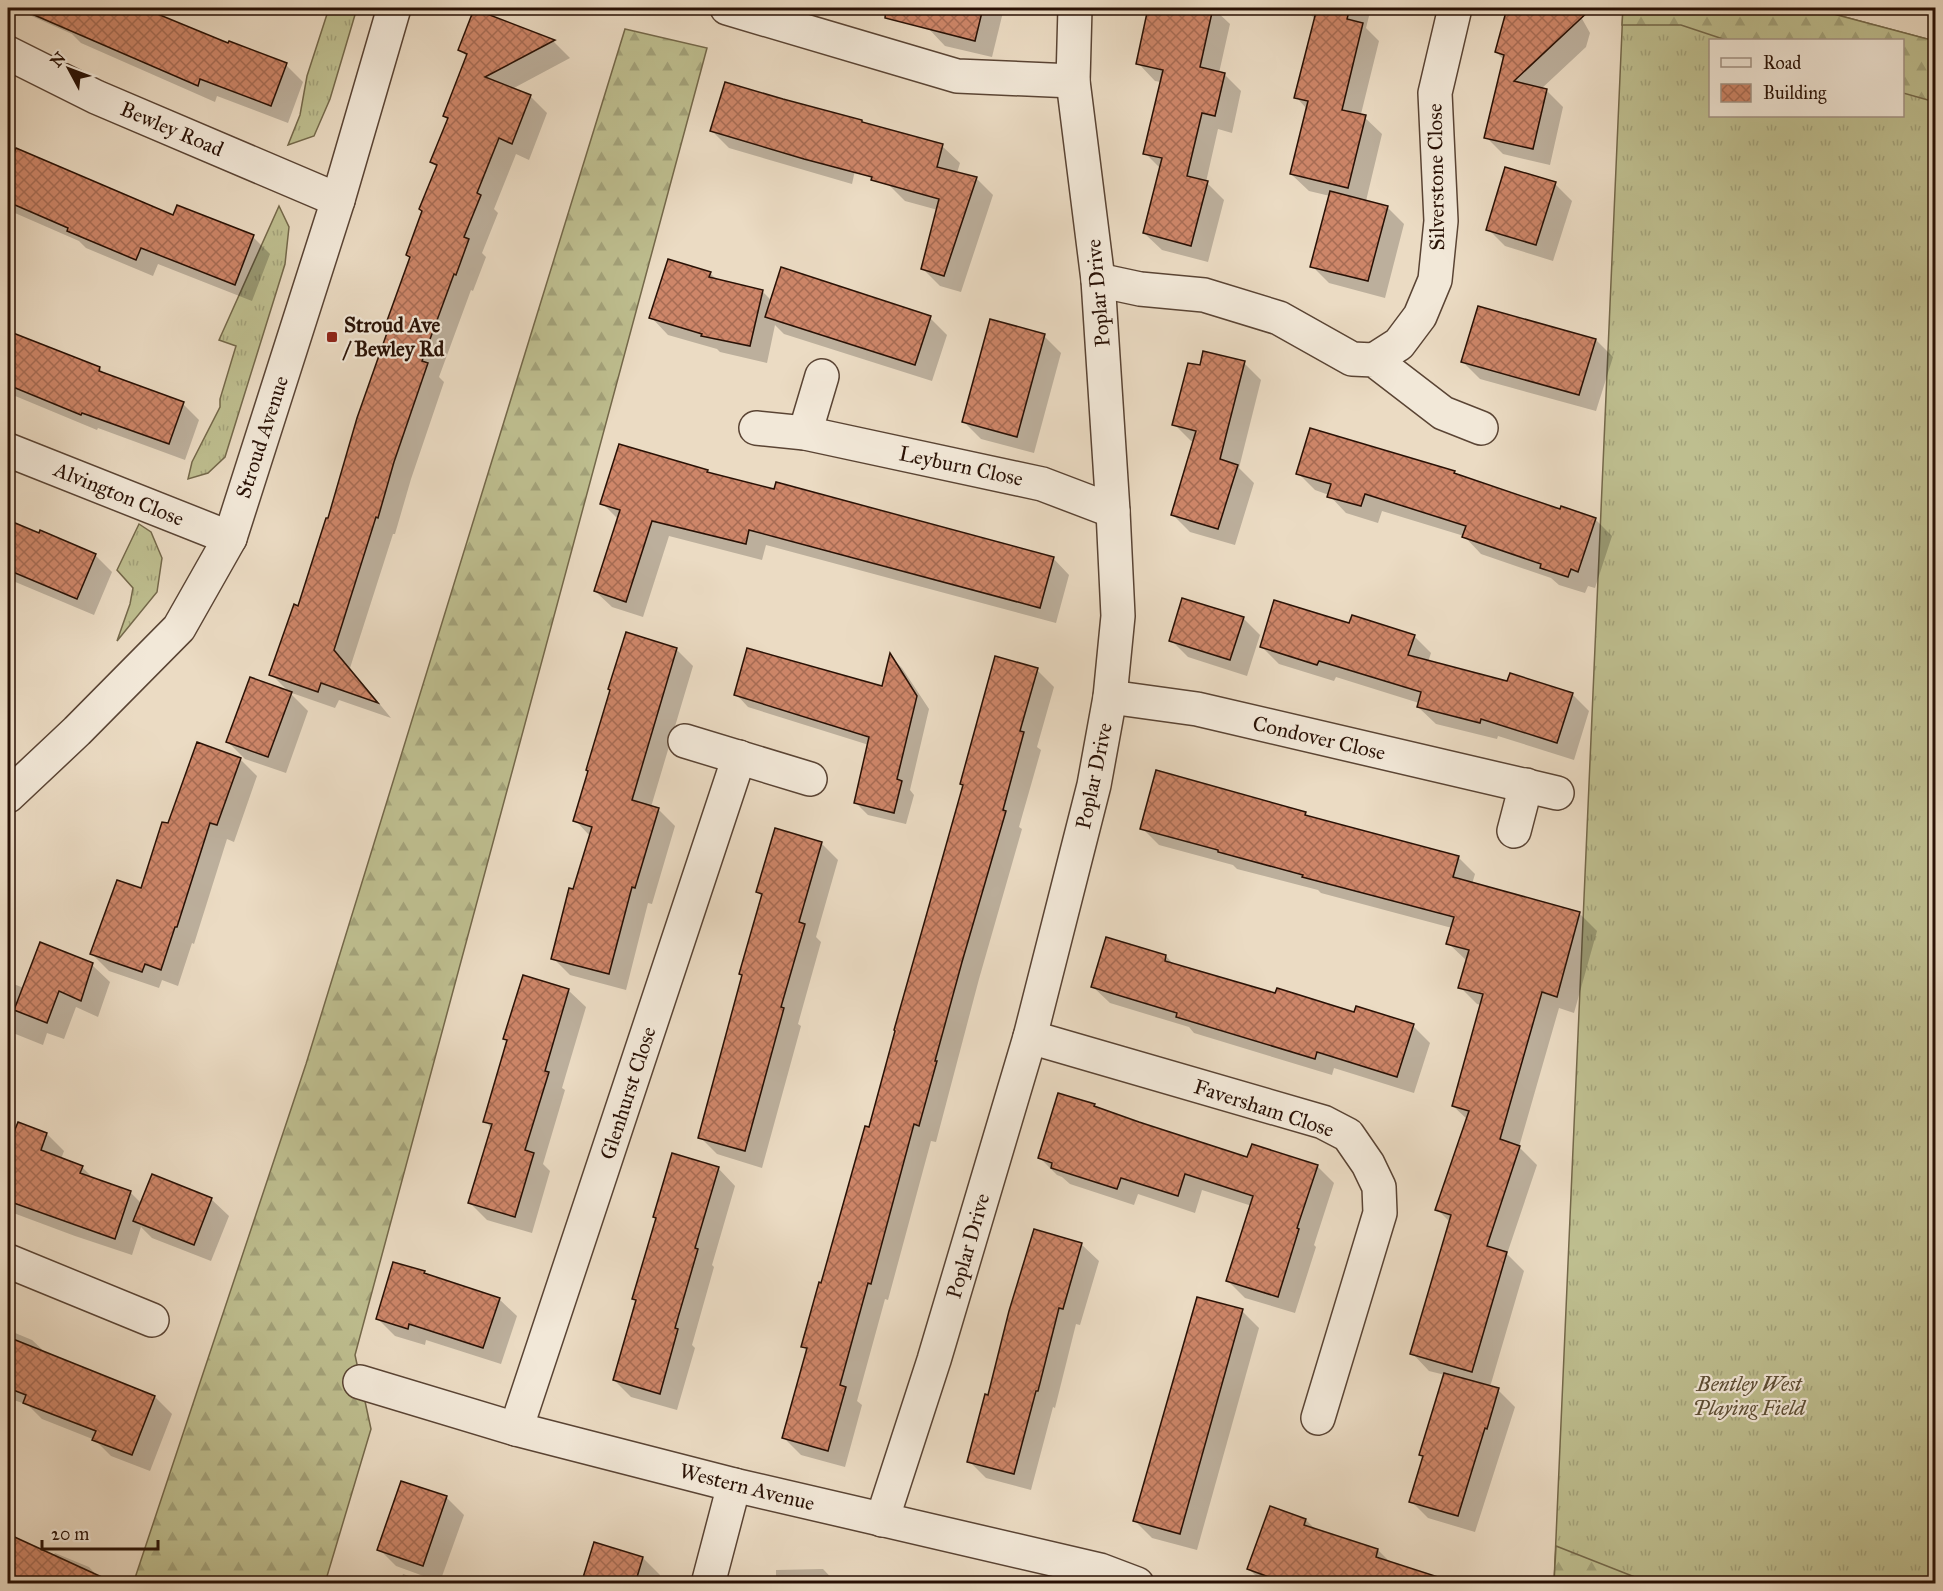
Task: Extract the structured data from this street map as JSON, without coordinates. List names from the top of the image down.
{
  "streets": {
    "street": [
      "Bewley Road",
      "Silverstone Close",
      "Poplar Drive",
      "Stroud Avenue",
      "Leyburn Close",
      "Alvington Close",
      "Condover Close",
      "Glenhurst Close",
      "Faversham Close",
      "Western Avenue"
    ]
  },
  "crossings": [
    ["Bewley Road", "Stroud Avenue"],
    ["Poplar Drive", "Leyburn Close"],
    ["Poplar Drive", "Condover Close"],
    ["Poplar Drive", "Faversham Close"],
    ["Poplar Drive", "Western Avenue"],
    ["Stroud Avenue", "Alvington Close"],
    ["Glenhurst Close", "Western Avenue"]
  ],
  "parks": ["Bentley West Playing Field"],
  "places": {
    "transit": ["Stroud Ave / Bewley Rd"]
  },
  "legend": ["Road", "Building"],
  "scale_bar": "20 m",
  "north": "top left"
}
